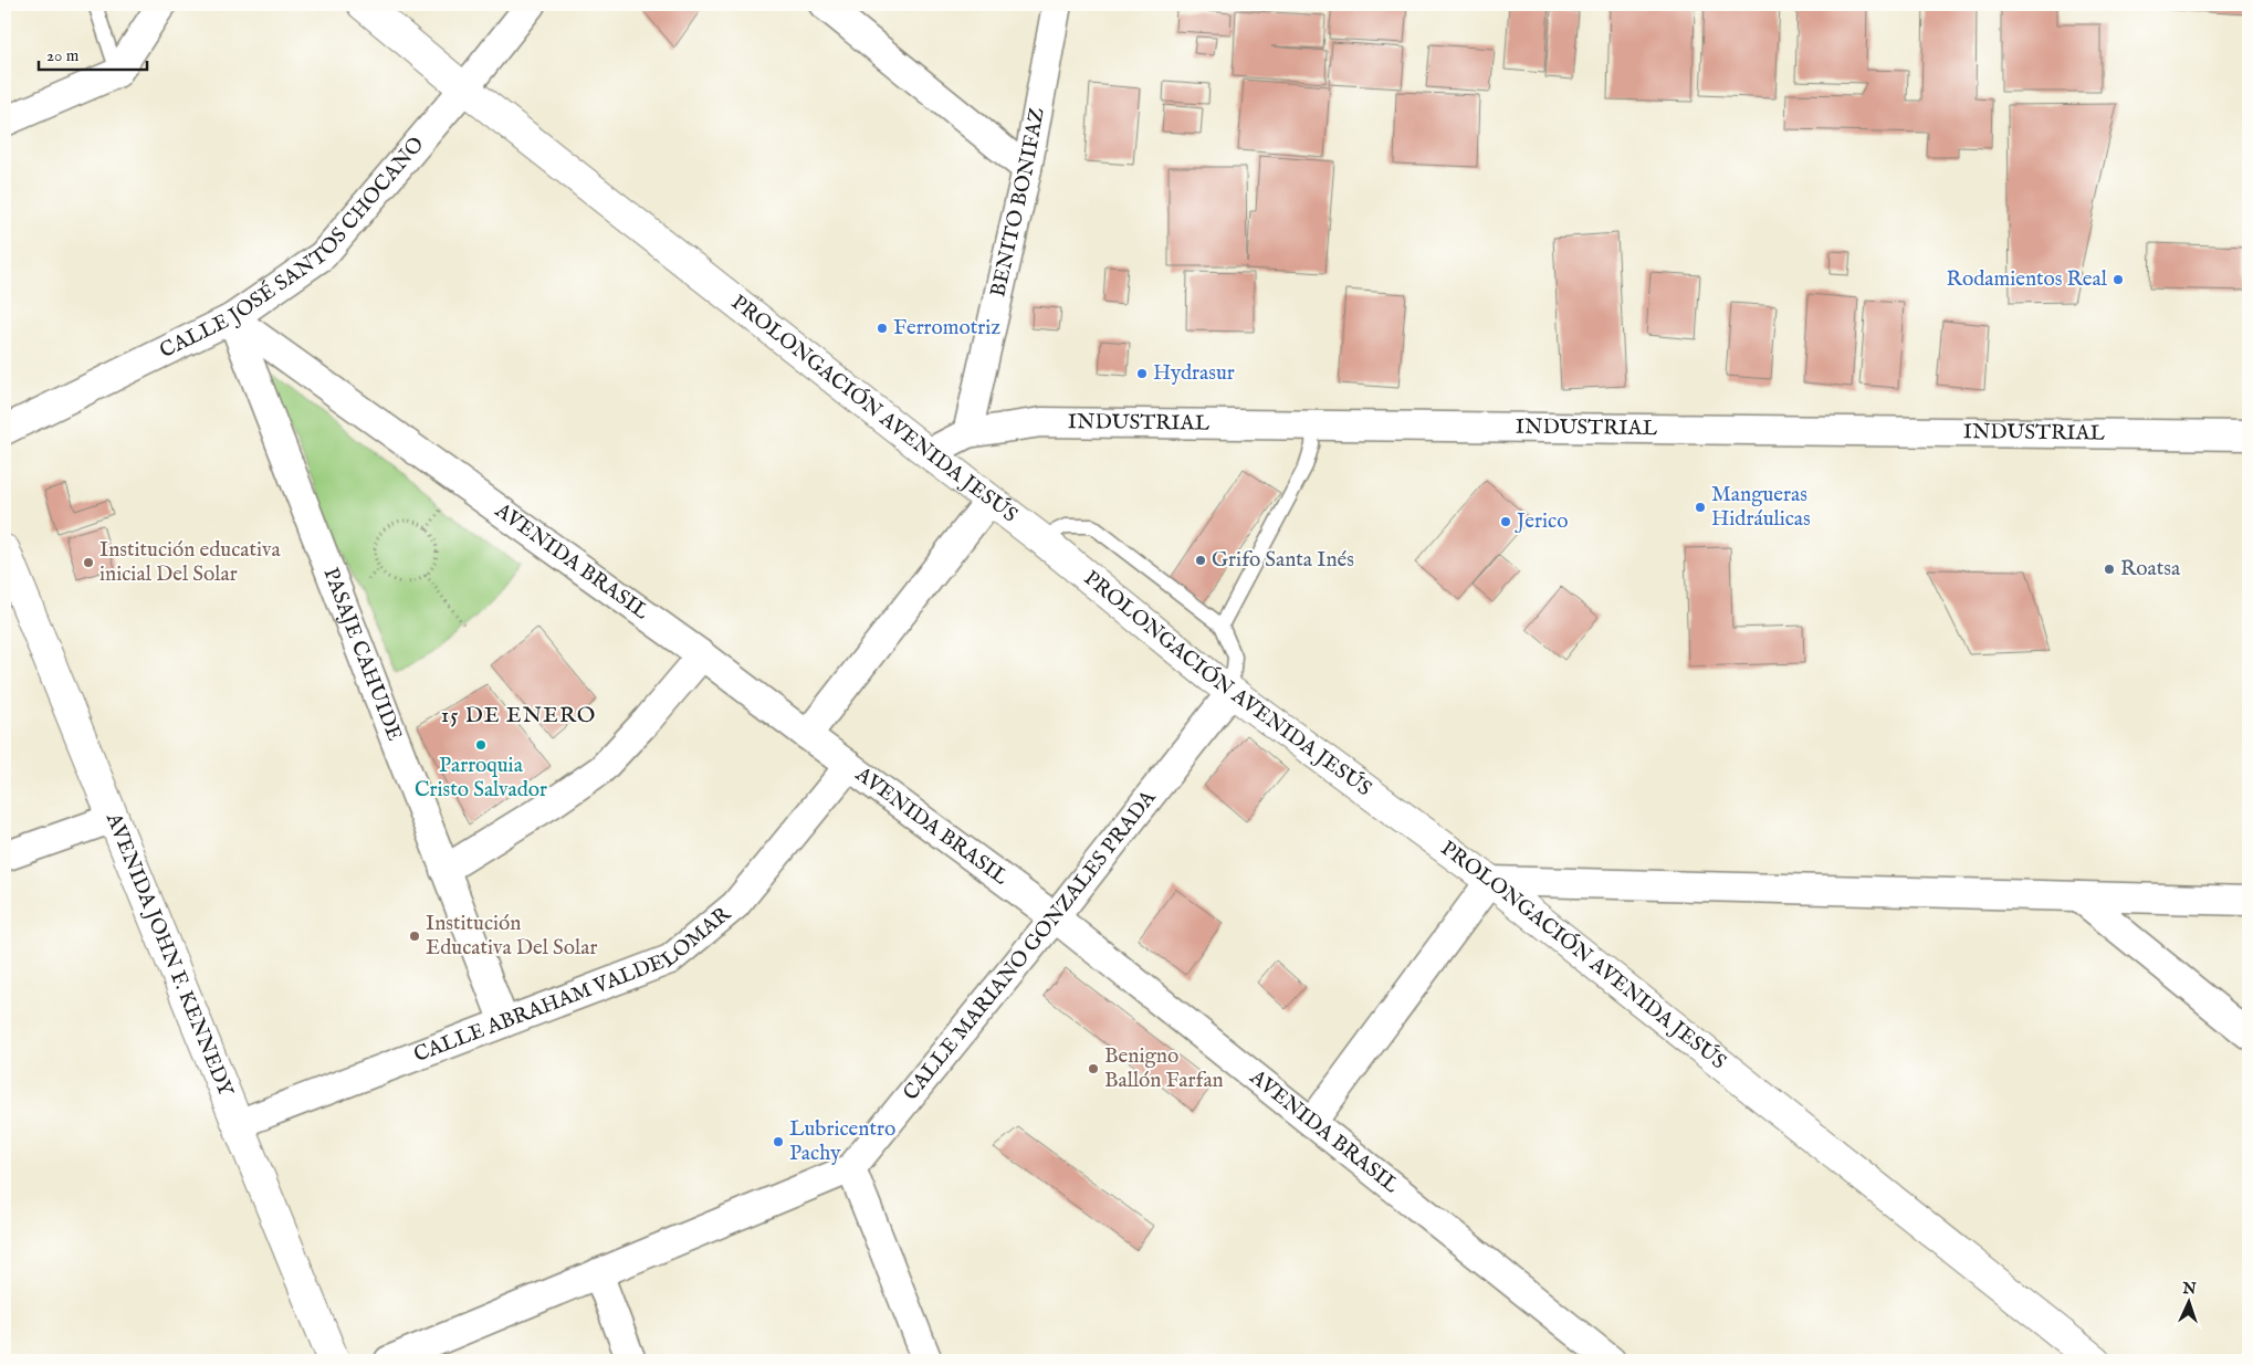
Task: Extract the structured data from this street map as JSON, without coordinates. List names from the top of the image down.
{
  "streets": {
    "main road": ["PROLONGACIÓN AVENIDA JESÚS", "AVENIDA JOHN F. KENNEDY"],
    "street": [
      "BENITO BONIFAZ",
      "CALLE JOSÉ SANTOS CHOCANO",
      "INDUSTRIAL",
      "AVENIDA BRASIL",
      "PASAJE CAHUIDE",
      "CALLE MARIANO GONZALES PRADA",
      "CALLE ABRAHAM VALDELOMAR"
    ]
  },
  "crossings": [
    ["BENITO BONIFAZ", "INDUSTRIAL"],
    ["CALLE JOSÉ SANTOS CHOCANO", "PROLONGACIÓN AVENIDA JESÚS"],
    ["CALLE JOSÉ SANTOS CHOCANO", "AVENIDA BRASIL"],
    ["CALLE JOSÉ SANTOS CHOCANO", "PASAJE CAHUIDE"],
    ["PROLONGACIÓN AVENIDA JESÚS", "INDUSTRIAL"],
    ["PROLONGACIÓN AVENIDA JESÚS", "CALLE MARIANO GONZALES PRADA"],
    ["AVENIDA BRASIL", "PASAJE CAHUIDE"],
    ["AVENIDA BRASIL", "CALLE MARIANO GONZALES PRADA"],
    ["AVENIDA BRASIL", "CALLE ABRAHAM VALDELOMAR"],
    ["PASAJE CAHUIDE", "CALLE ABRAHAM VALDELOMAR"],
    ["AVENIDA JOHN F. KENNEDY", "CALLE ABRAHAM VALDELOMAR"]
  ],
  "districts": ["15 DE ENERO"],
  "places": [
    "Rodamientos Real",
    "Ferromotriz",
    "Hydrasur",
    "Mangueras Hidráulicas",
    "Jerico",
    "Grifo Santa Inés",
    "Institución educativa inicial Del Solar",
    "Roatsa",
    "Parroquia Cristo Salvador",
    "Institución Educativa Del Solar",
    "Benigno Ballón Farfan",
    "Lubricentro Pachy"
  ],
  "scale_bar": "20 m",
  "north": "top"
}
